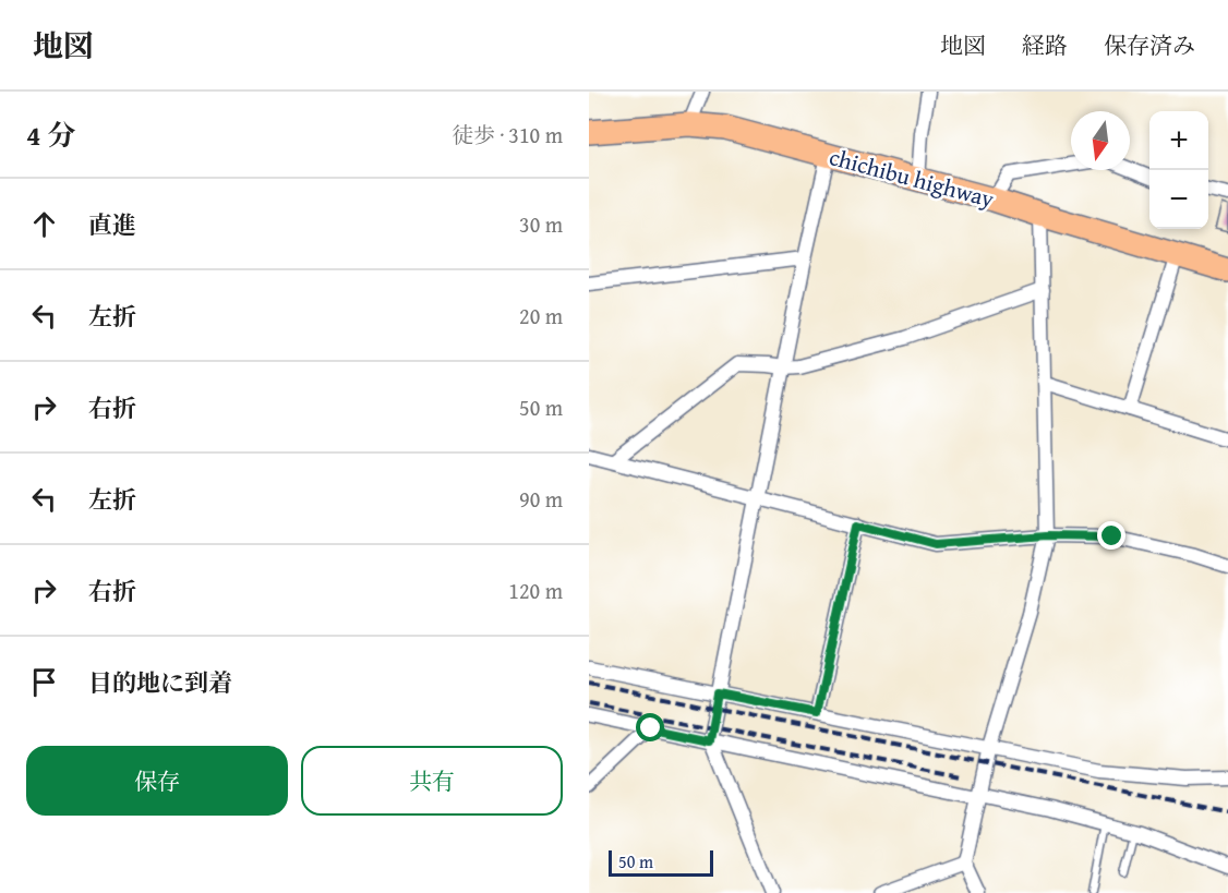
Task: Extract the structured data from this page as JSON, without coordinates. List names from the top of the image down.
{
  "streets": {
    "highway": ["chichibu highway"]
  },
  "scale_bar": "50 m",
  "north": "bottom",
  "page": {
    "header": "地図",
    "nav": ["地図", "経路", "保存済み"],
    "heading": ["4 分", "徒歩 · 310 m"],
    "map_buttons": ["+", "−"],
    "list": [
      ["直進", "30 m"],
      ["左折", "20 m"],
      ["右折", "50 m"],
      ["左折", "90 m"],
      ["右折", "120 m"],
      "目的地に到着"
    ],
    "buttons": ["保存", "共有"],
    "scale": "50 m"
  }
}
